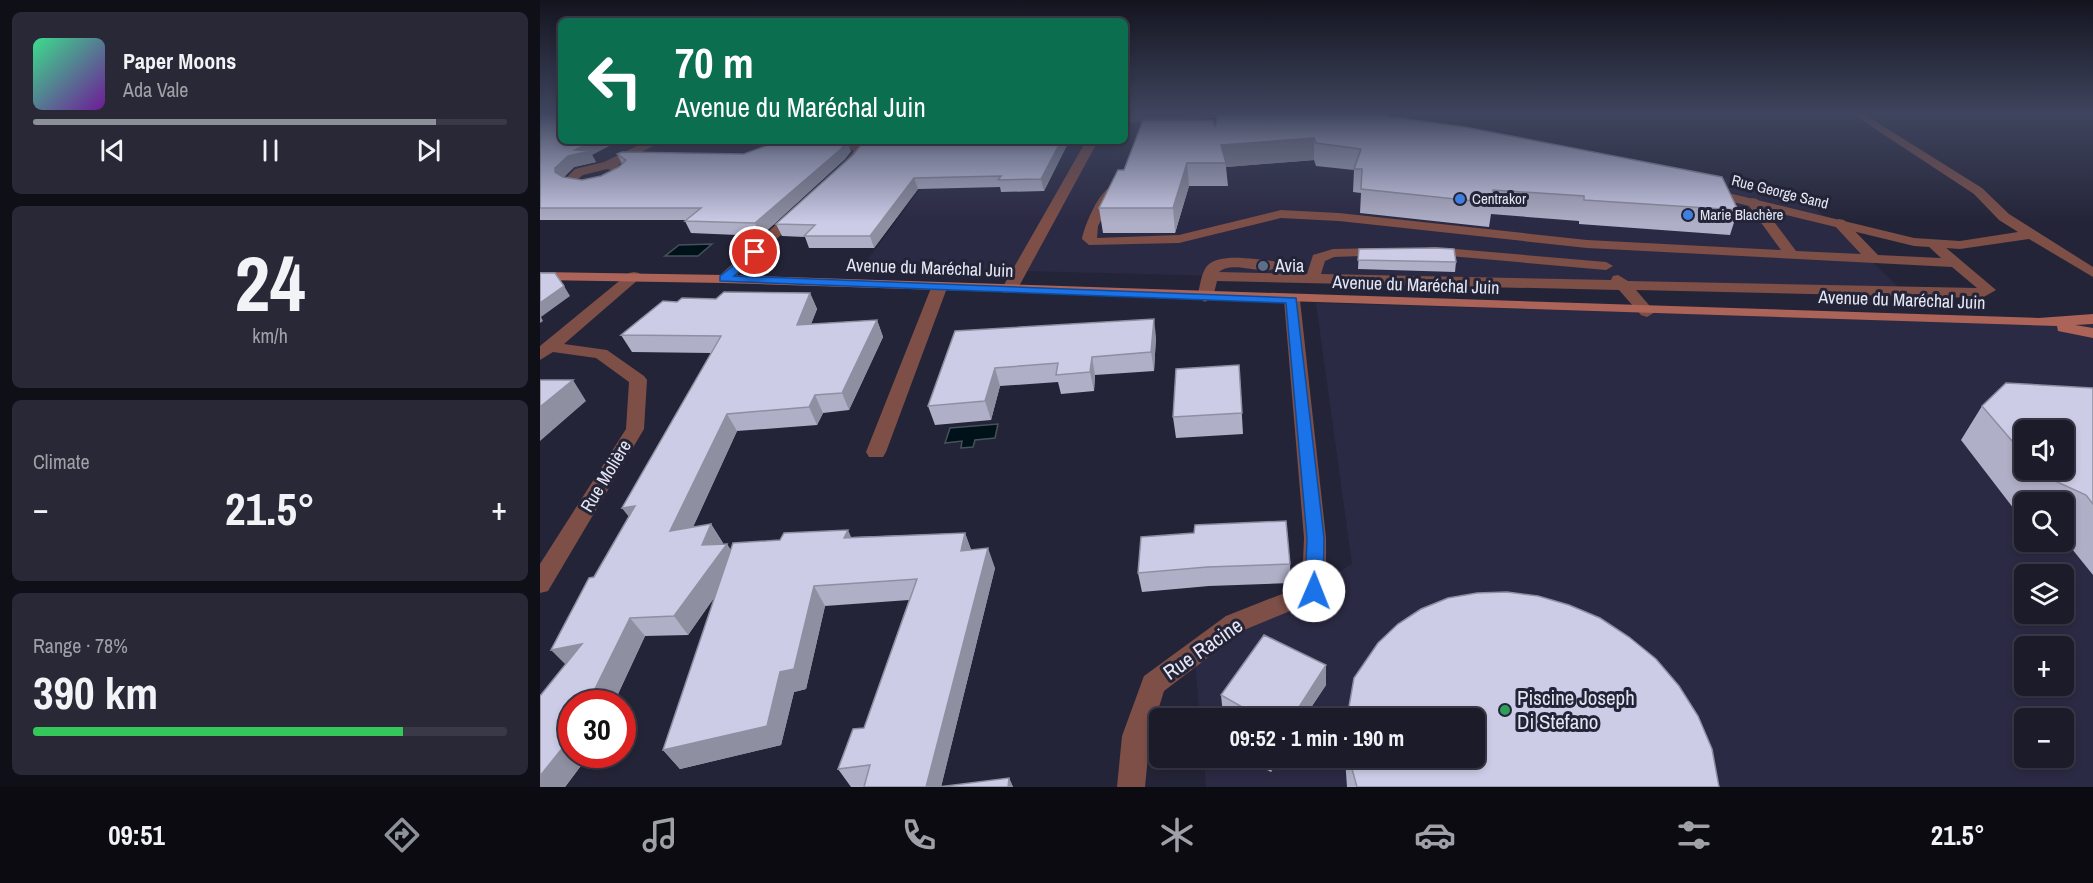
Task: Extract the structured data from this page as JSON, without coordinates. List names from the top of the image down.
{
  "streets": {
    "main road": ["Avenue du Maréchal Juin"],
    "street": ["Rue George Sand", "Rue Molière", "Rue Racine"]
  },
  "crossings": [
    ["Avenue du Maréchal Juin", "Rue Racine"]
  ],
  "places": [
    "Centrakor",
    "Marie Blachère",
    "Avia",
    "Piscine Joseph Di Stefano"
  ],
  "page": {
    "turn": ["70 m", "Avenue du Maréchal Juin"],
    "song": ["Paper Moons", "Ada Vale"],
    "tile": [
      ["24", "km/h"],
      "Climate",
      ["Range · 78%", "390 km"]
    ],
    "map_buttons": ["+", "−"],
    "heat": ["−", "21.5°", "+"],
    "limit": "30",
    "trip": "09:52 · 1 min · 190 m",
    "tabs": ["09:51", "21.5°"]
  }
}
